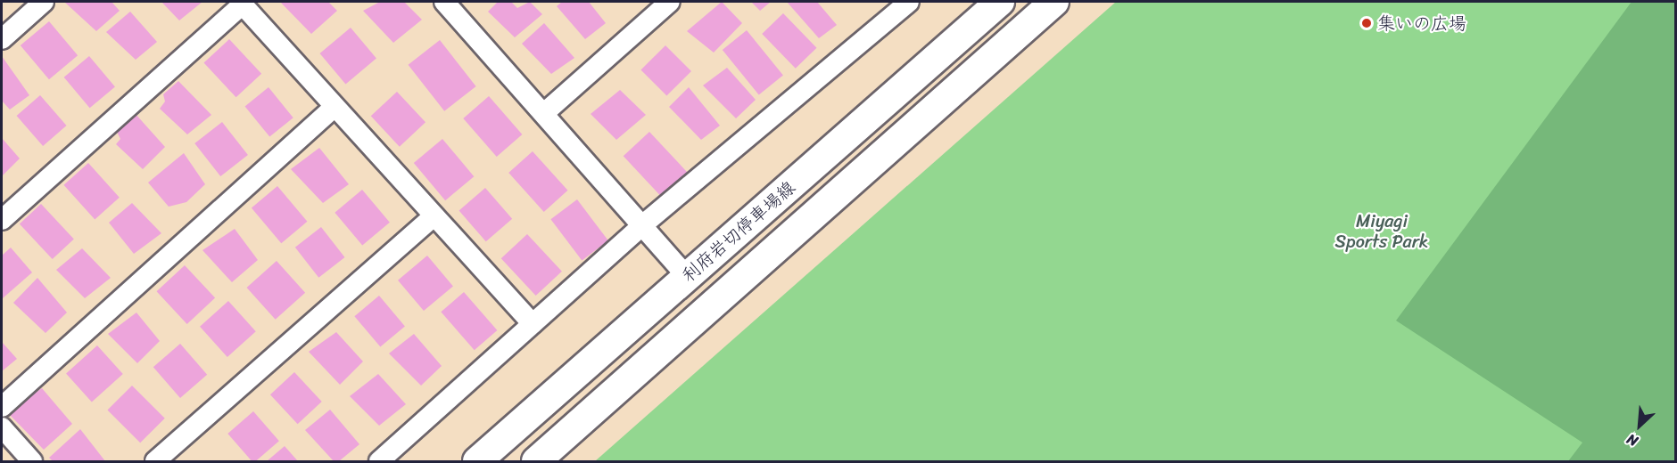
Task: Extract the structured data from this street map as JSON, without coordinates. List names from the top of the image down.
{
  "streets": {
    "main road": ["利府岩切停車場線"]
  },
  "parks": ["Miyagi Sports Park"],
  "places": ["集いの広場"],
  "north": "bottom left"
}
